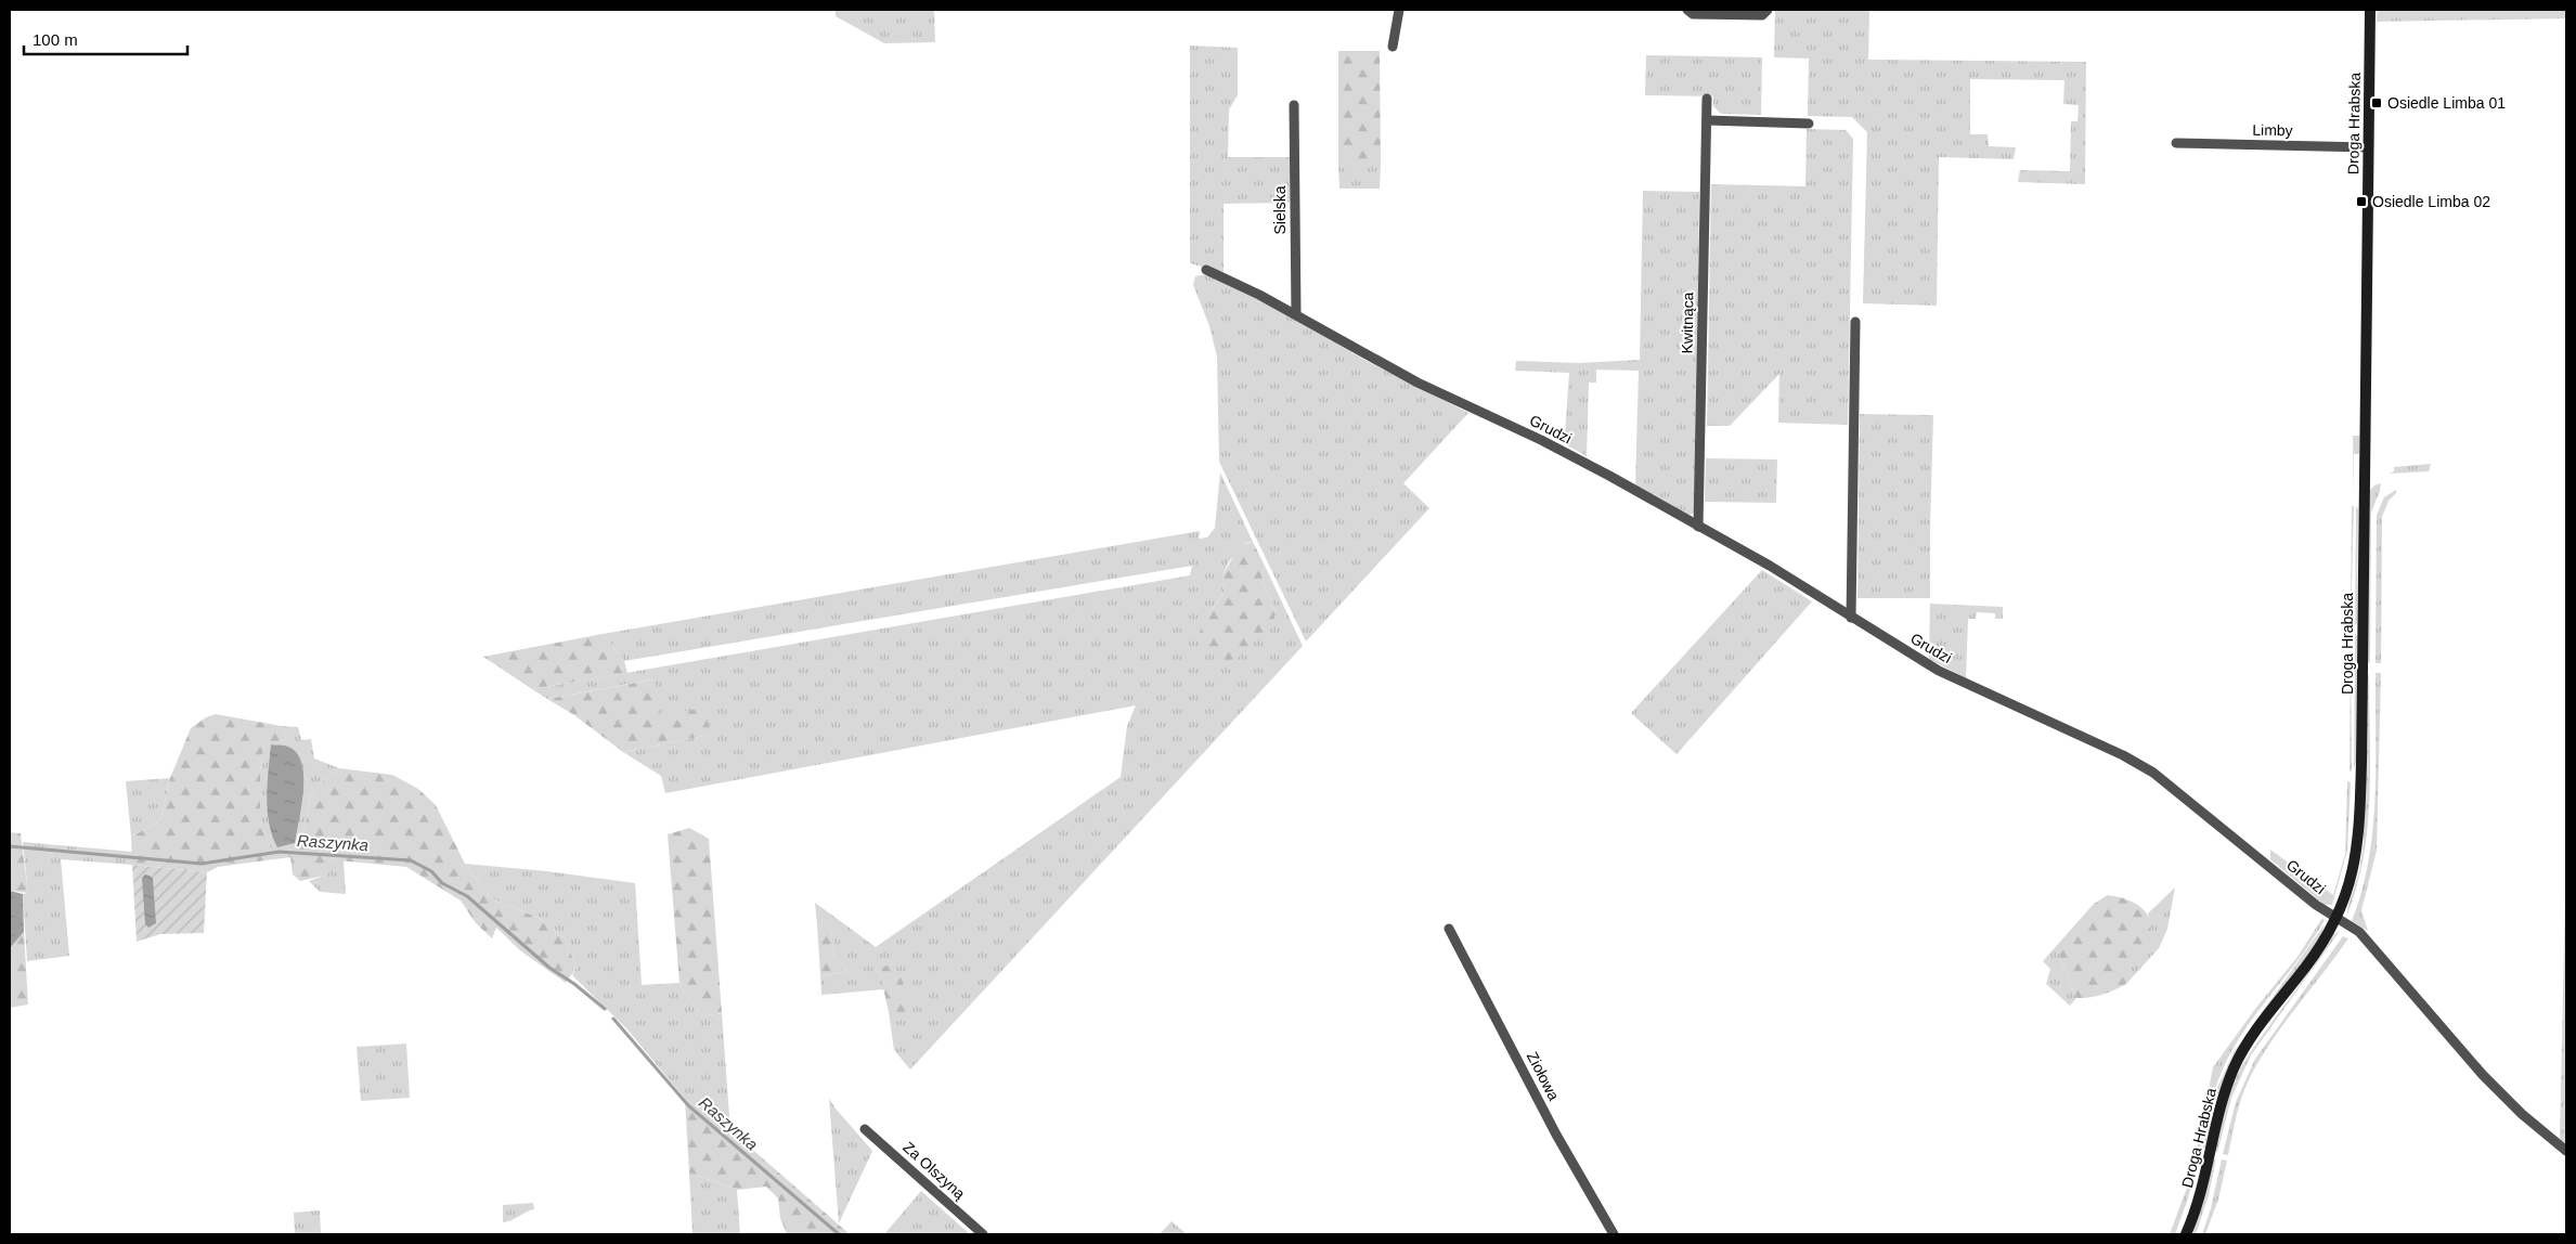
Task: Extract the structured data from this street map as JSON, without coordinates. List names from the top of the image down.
{
  "streets": {
    "street": [
      "Droga Hrabska",
      "Limby",
      "Sielska",
      "Kwitnąca",
      "Grudzi",
      "Ziołowa",
      "Za Olszyną"
    ]
  },
  "crossings": [
    ["Droga Hrabska", "Limby"],
    ["Droga Hrabska", "Grudzi"],
    ["Sielska", "Grudzi"],
    ["Kwitnąca", "Grudzi"]
  ],
  "water": ["Raszynka"],
  "places": {
    "transit": ["Osiedle Limba 01", "Osiedle Limba 02"]
  },
  "scale_bar": "100 m"
}
